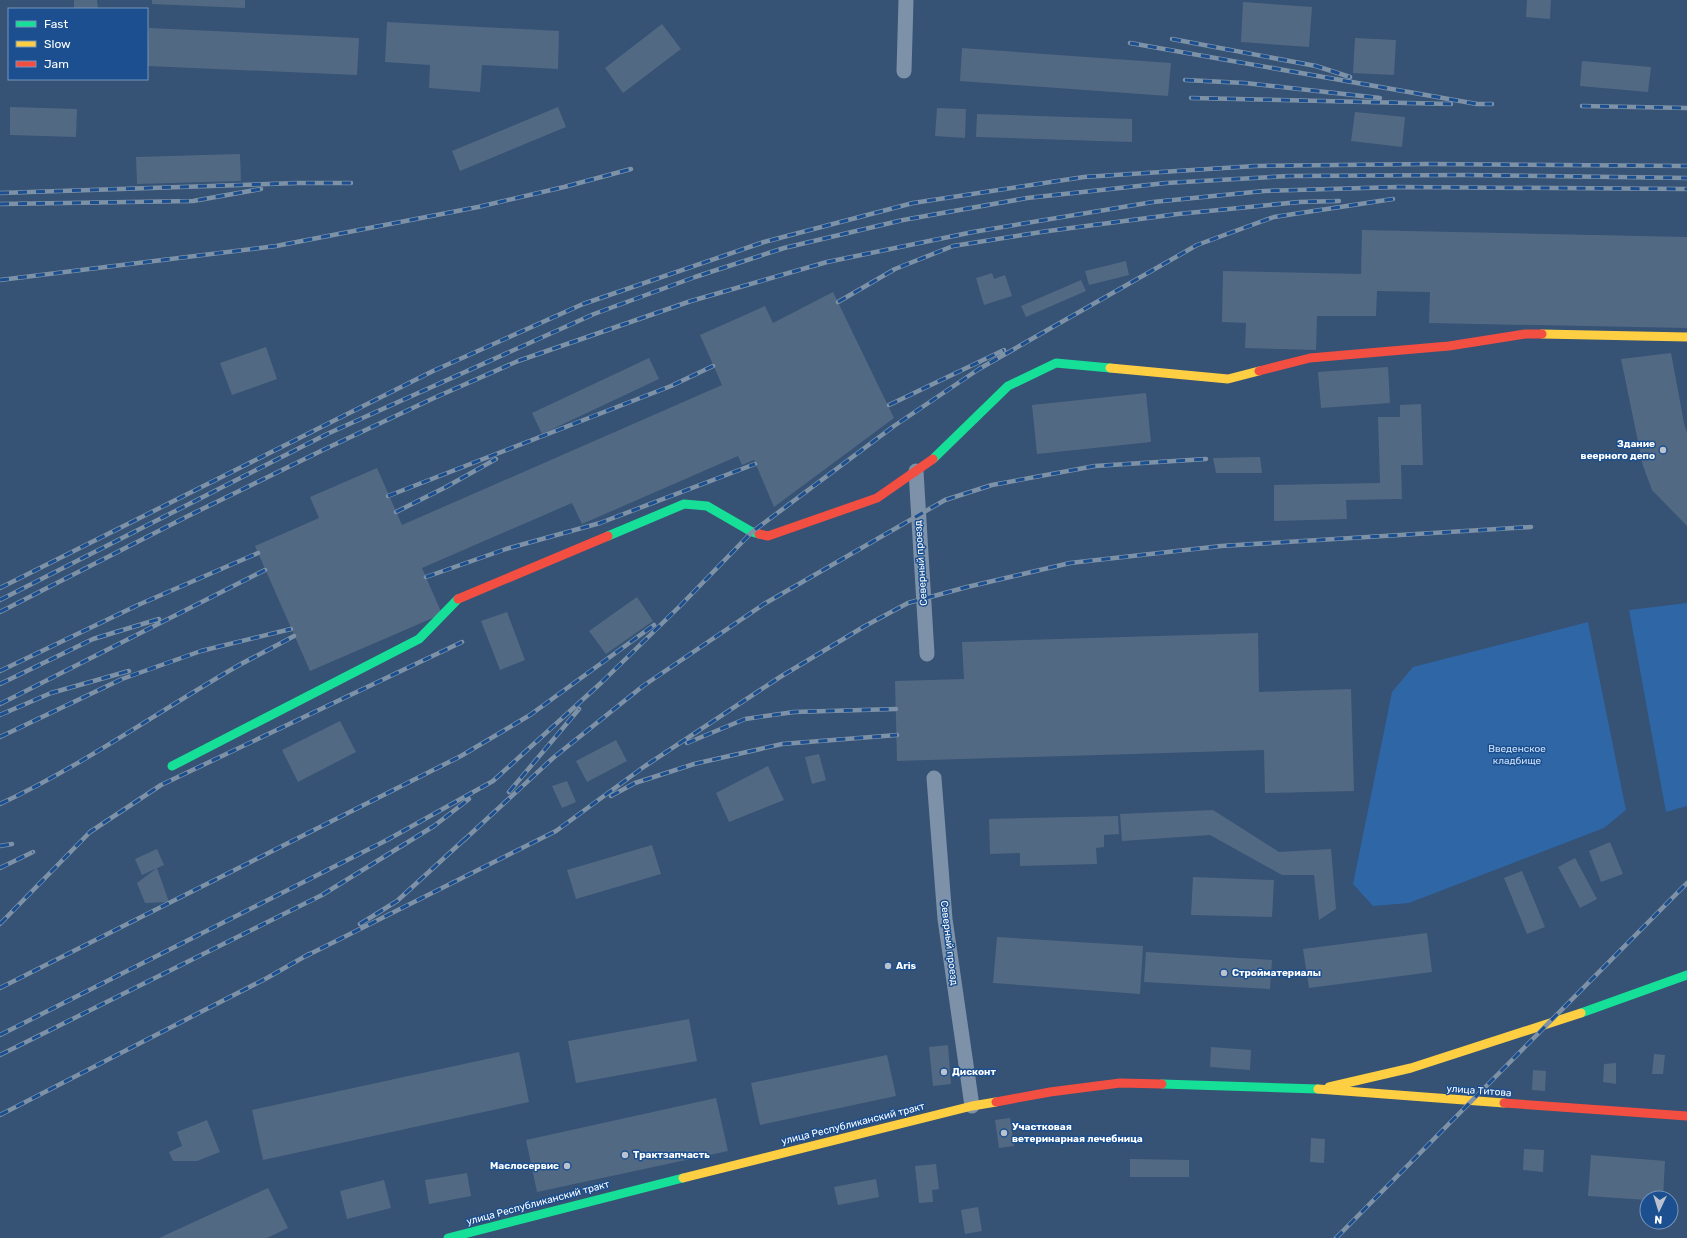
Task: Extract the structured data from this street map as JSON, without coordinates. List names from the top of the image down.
{
  "streets": {
    "street": ["Северный проезд", "улица Титова", "улица Республиканский тракт"]
  },
  "crossings": [
    ["Северный проезд", "улица Республиканский тракт"],
    ["улица Титова", "улица Республиканский тракт"]
  ],
  "parks": ["Введенское кладбище"],
  "places": [
    "Здание веерного депо",
    "Aris",
    "Стройматериалы",
    "Дисконт",
    "Участковая ветеринарная лечебница",
    "Трактзапчасть",
    "Маслосервис"
  ],
  "legend": ["Fast", "Slow", "Jam"],
  "north": "bottom"
}
